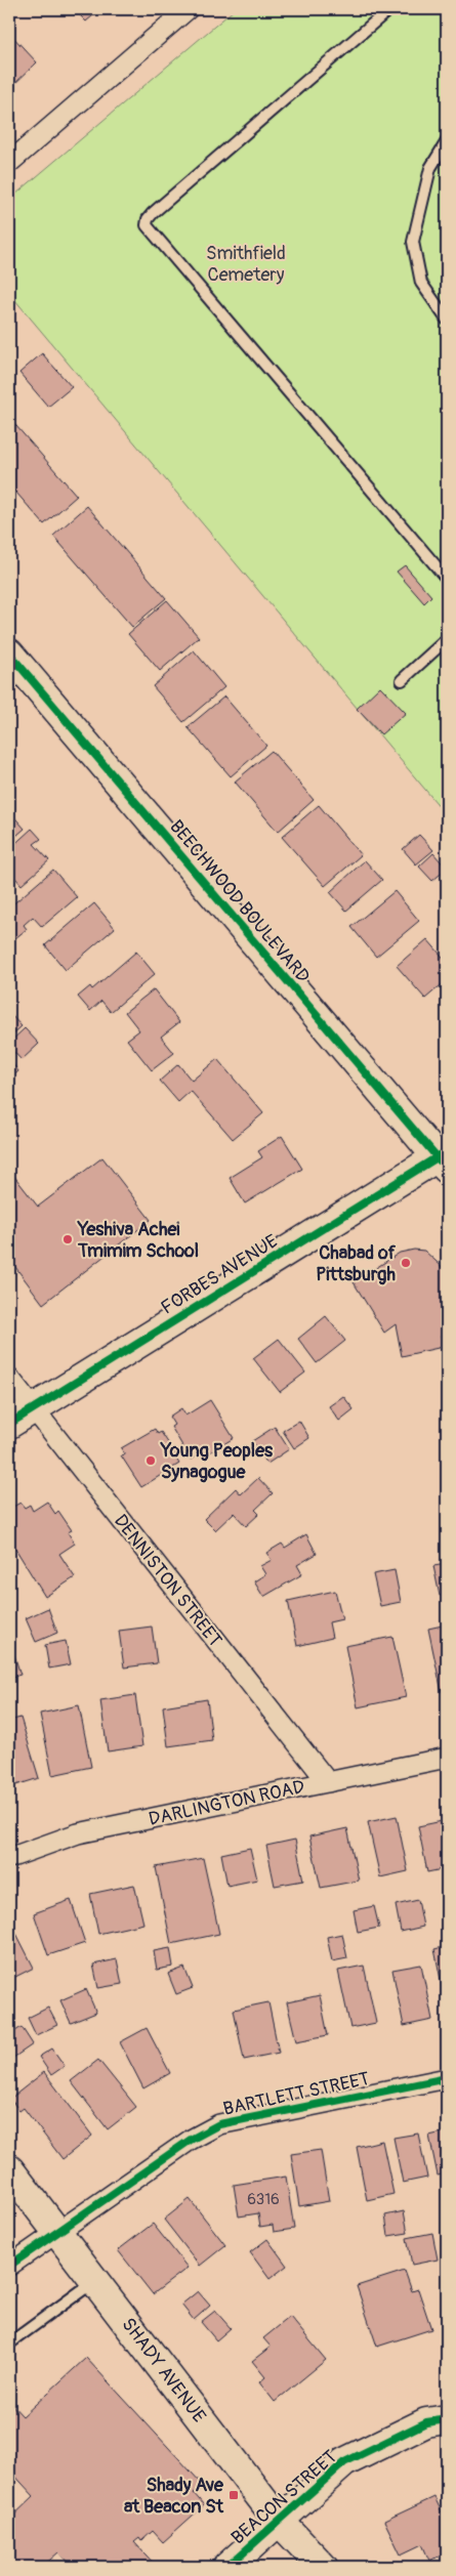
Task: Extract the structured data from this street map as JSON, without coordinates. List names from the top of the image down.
{
  "streets": {
    "main road": [
      "BEECHWOOD BOULEVARD",
      "FORBES AVENUE",
      "SHADY AVENUE",
      "BEACON STREET"
    ],
    "street": ["DENNISTON STREET", "DARLINGTON ROAD", "BARTLETT STREET"]
  },
  "crossings": [
    ["BEECHWOOD BOULEVARD", "FORBES AVENUE"],
    ["FORBES AVENUE", "DENNISTON STREET"],
    ["DENNISTON STREET", "DARLINGTON ROAD"],
    ["BARTLETT STREET", "SHADY AVENUE"],
    ["SHADY AVENUE", "BEACON STREET"]
  ],
  "parks": ["Smithfield Cemetery"],
  "places": {
    "other": ["Yeshiva Achei Tmimim School", "Chabad of Pittsburgh", "Young Peoples Synagogue"],
    "transit": ["Shady Ave at Beacon St"]
  },
  "house_numbers": ["6316"]
}
